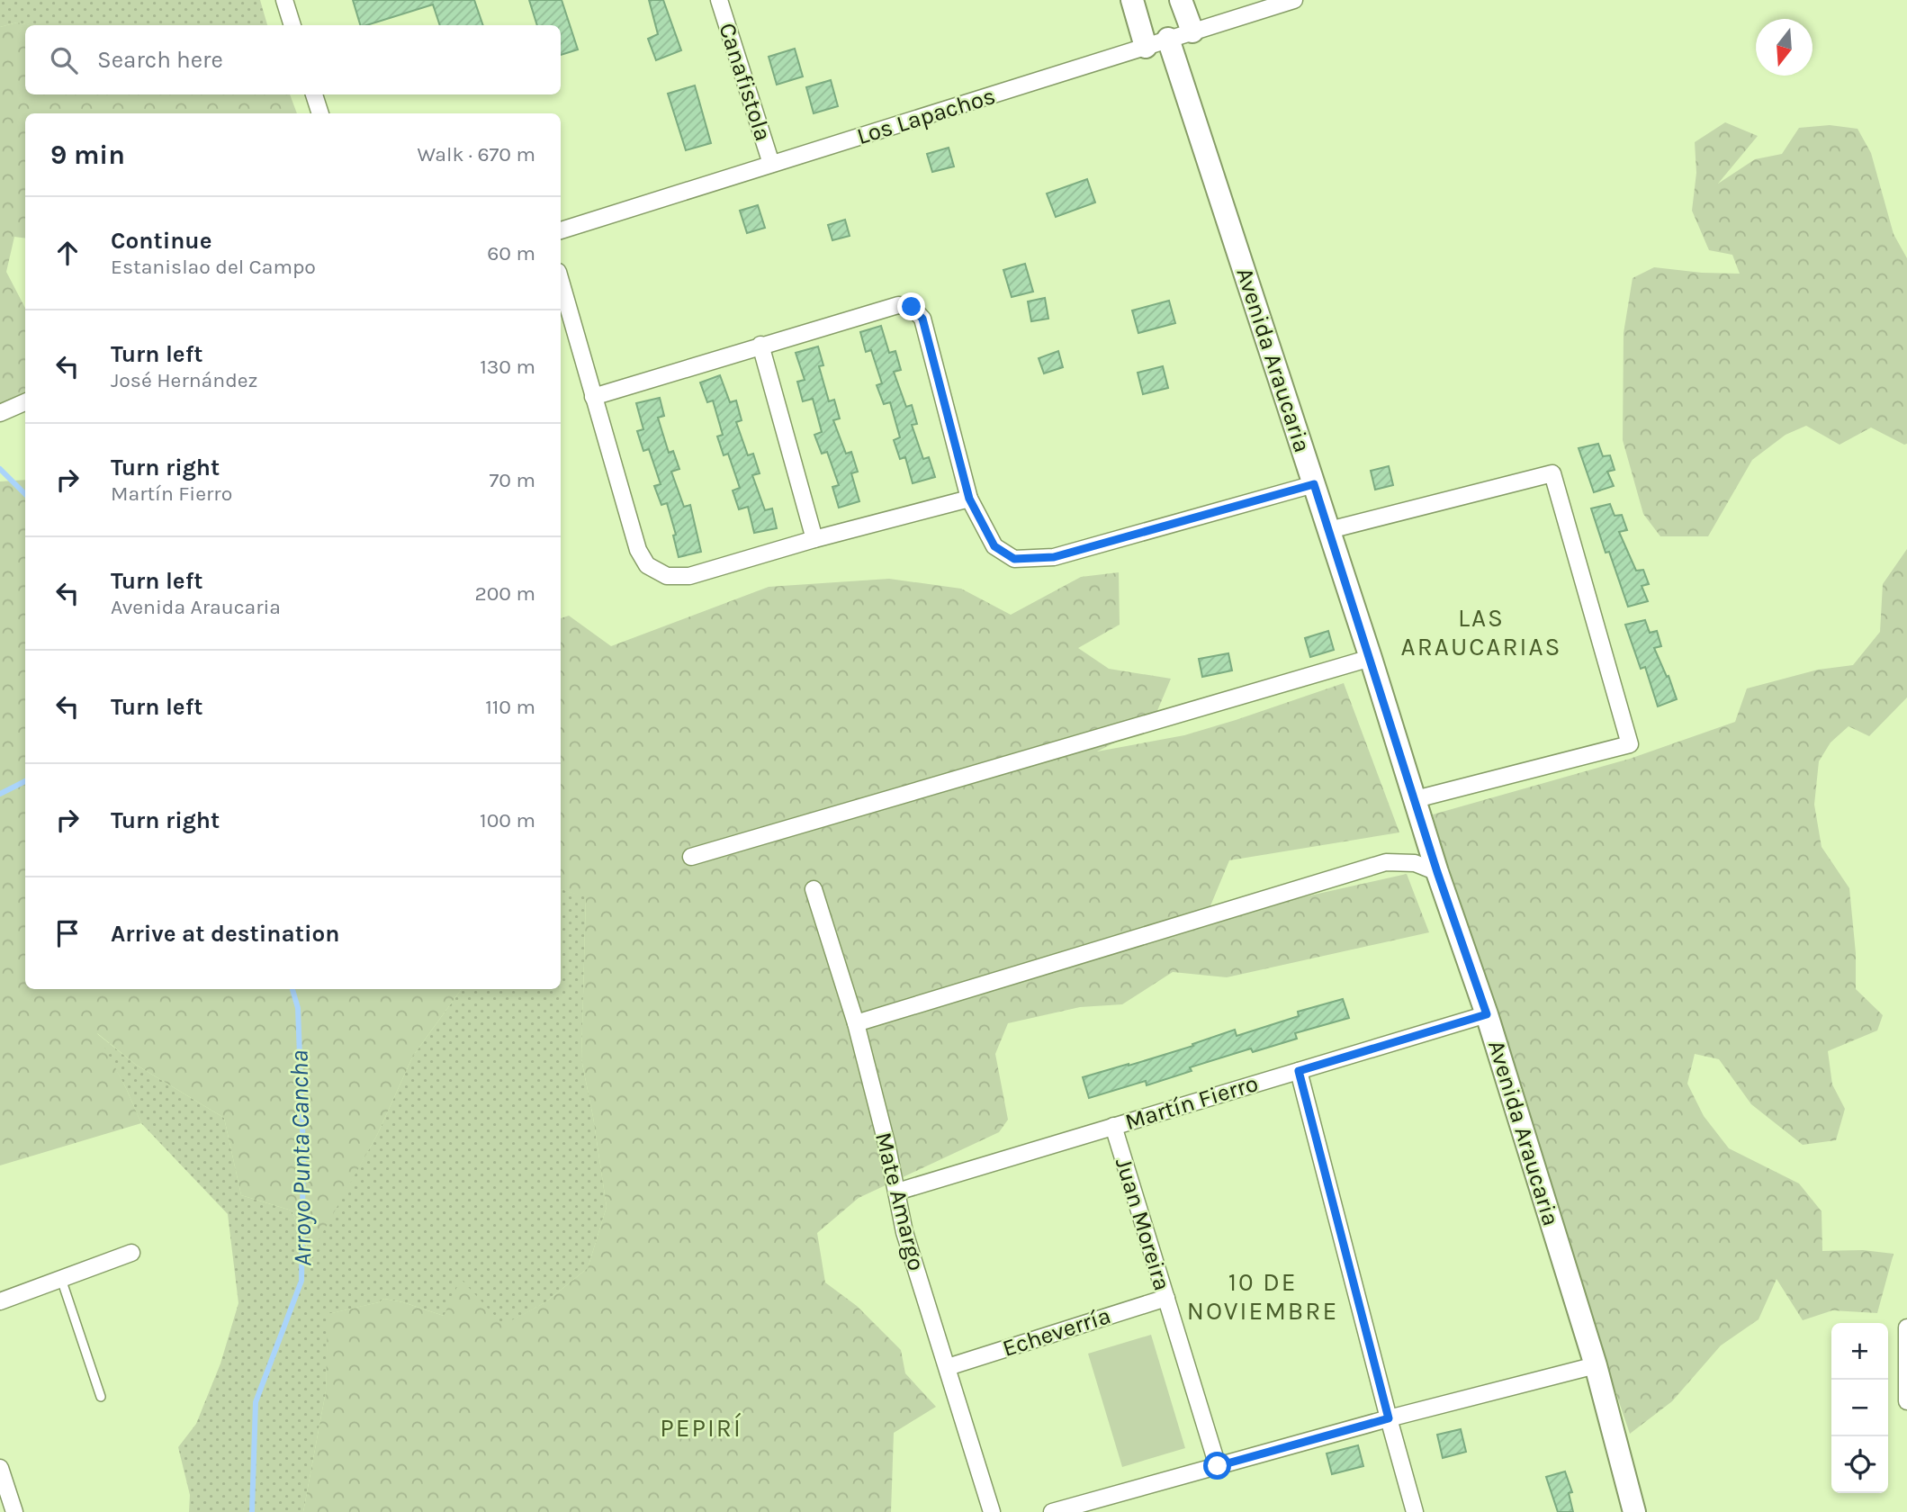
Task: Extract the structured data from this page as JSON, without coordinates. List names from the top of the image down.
{
  "streets": {
    "main road": ["Avenida Araucaria"],
    "street": [
      "Canafistola",
      "Los Lapachos",
      "Martín Fierro",
      "Mate Amargo",
      "Juan Moreira",
      "Echeverría"
    ]
  },
  "crossings": [
    ["Canafistola", "Los Lapachos"],
    ["Los Lapachos", "Avenida Araucaria"],
    ["Avenida Araucaria", "Martín Fierro"],
    ["Martín Fierro", "Mate Amargo"],
    ["Martín Fierro", "Juan Moreira"],
    ["Mate Amargo", "Echeverría"],
    ["Juan Moreira", "Echeverría"]
  ],
  "districts": ["LAS ARAUCARIAS", "10 DE NOVIEMBRE", "PEPIRÍ"],
  "water": ["Arroyo Punta Cancha"],
  "north": "bottom",
  "page": {
    "search": "Search here",
    "heading": ["9 min", "Walk · 670 m"],
    "list": [
      ["Continue", "Estanislao del Campo", "60 m"],
      ["Turn left", "José Hernández", "130 m"],
      ["Turn right", "Martín Fierro", "70 m"],
      ["Turn left", "Avenida Araucaria", "200 m"],
      ["Turn left", "110 m"],
      ["Turn right", "100 m"],
      "Arrive at destination"
    ],
    "map_buttons": ["+", "−"]
  }
}
